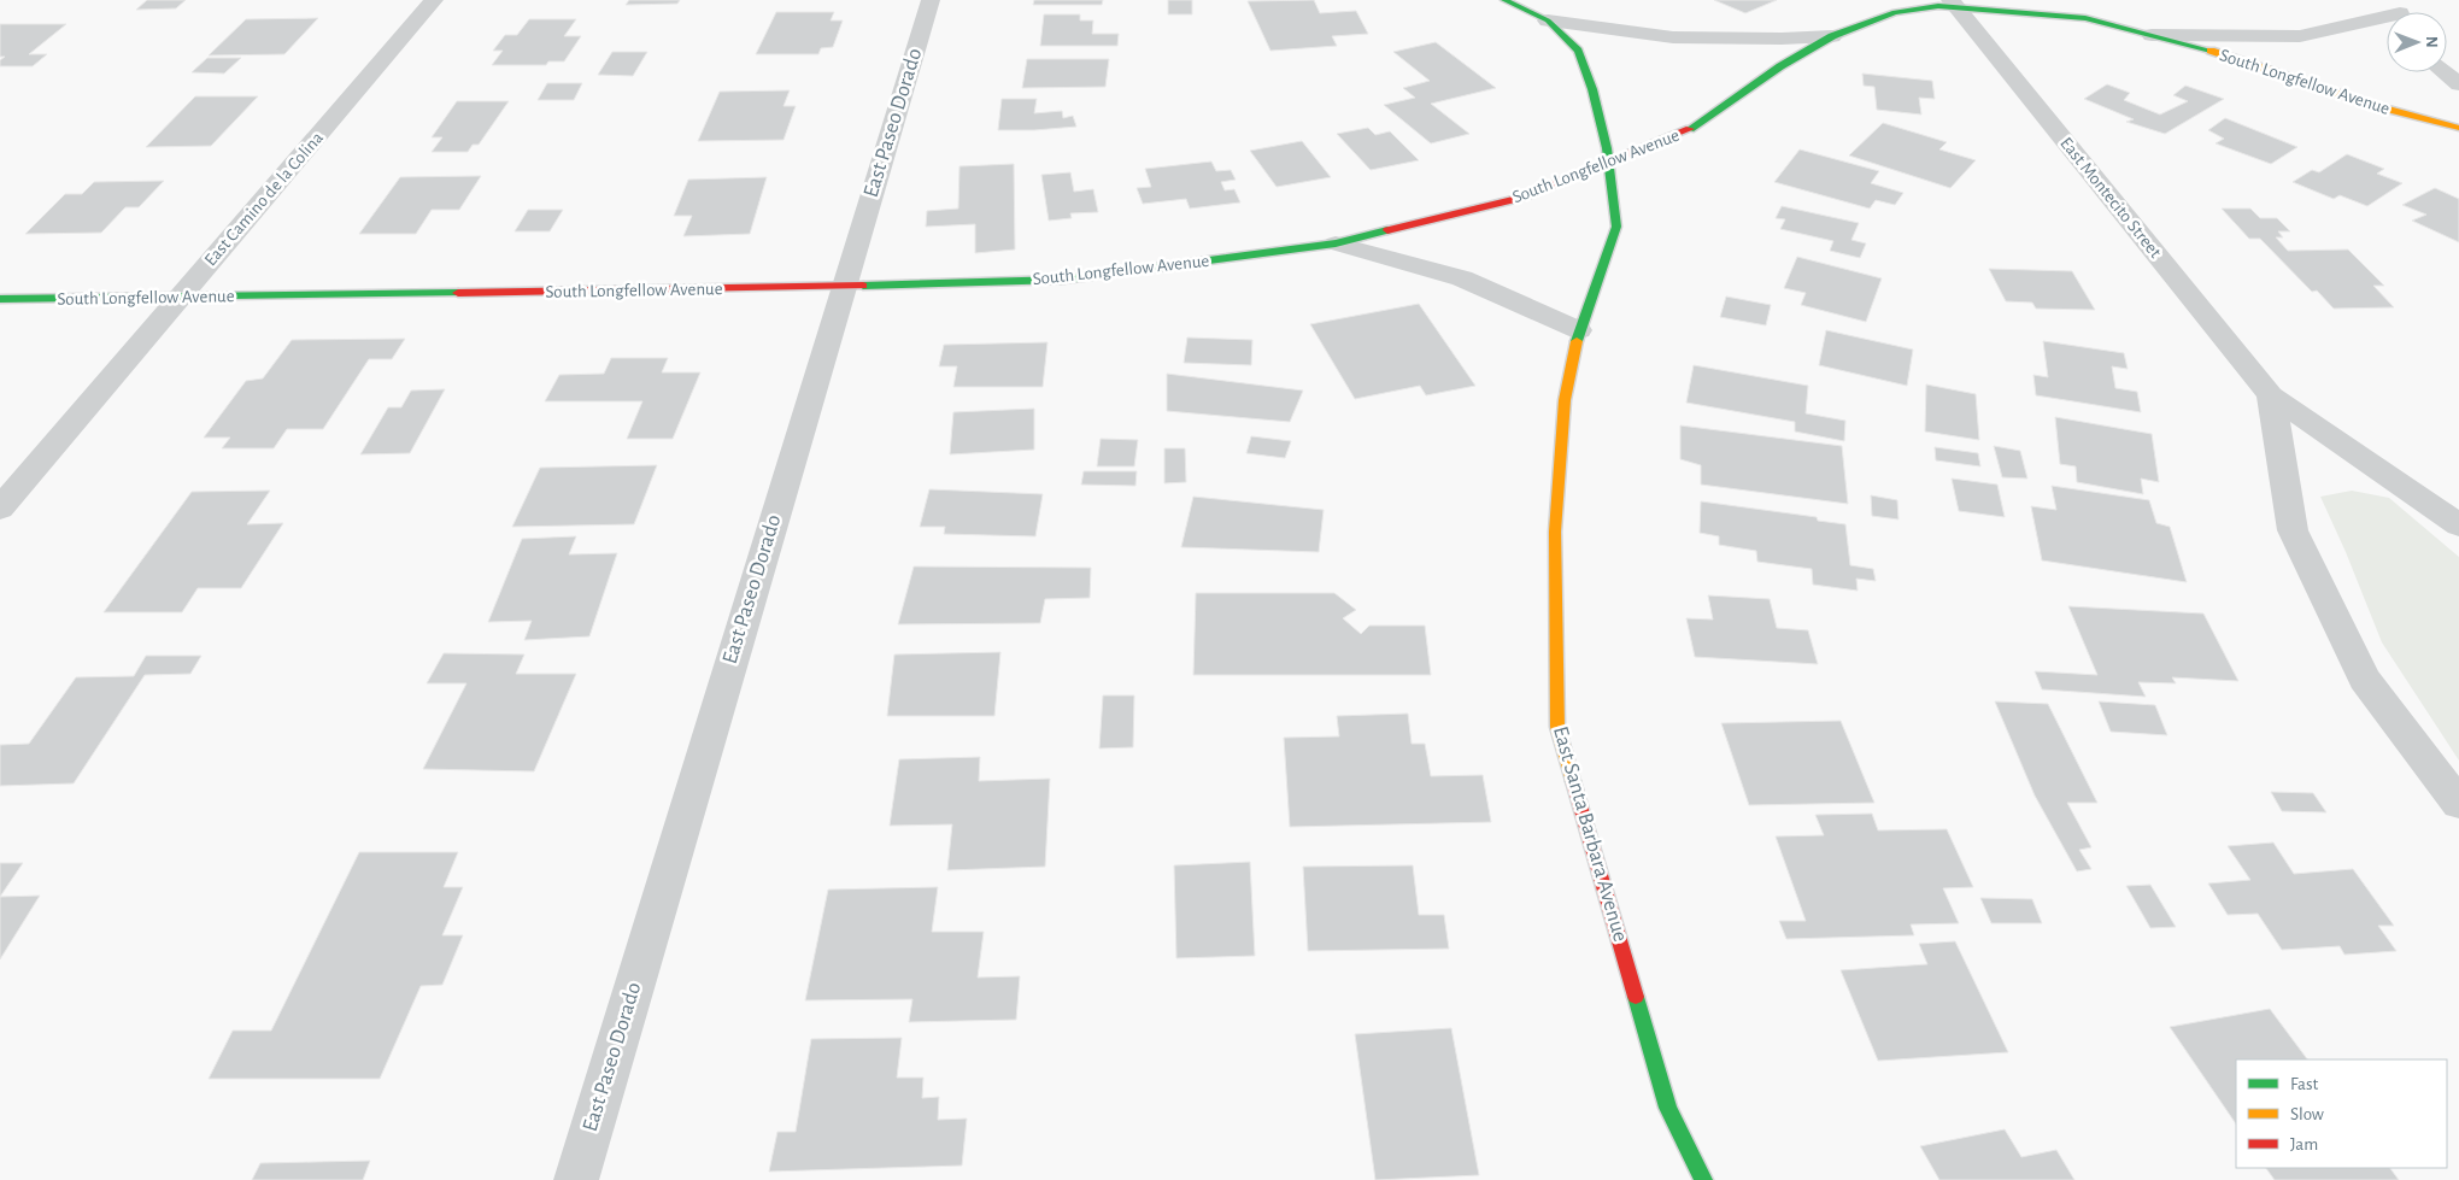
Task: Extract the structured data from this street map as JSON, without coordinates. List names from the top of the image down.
{
  "streets": {
    "street": [
      "South Longfellow Avenue",
      "East Paseo Dorado",
      "East Montecito Street",
      "East Camino de la Colina",
      "East Santa Barbara Avenue"
    ]
  },
  "crossings": [
    ["South Longfellow Avenue", "East Paseo Dorado"],
    ["South Longfellow Avenue", "East Montecito Street"],
    ["South Longfellow Avenue", "East Camino de la Colina"],
    ["South Longfellow Avenue", "East Santa Barbara Avenue"]
  ],
  "legend": ["Fast", "Slow", "Jam"],
  "north": "right"
}
